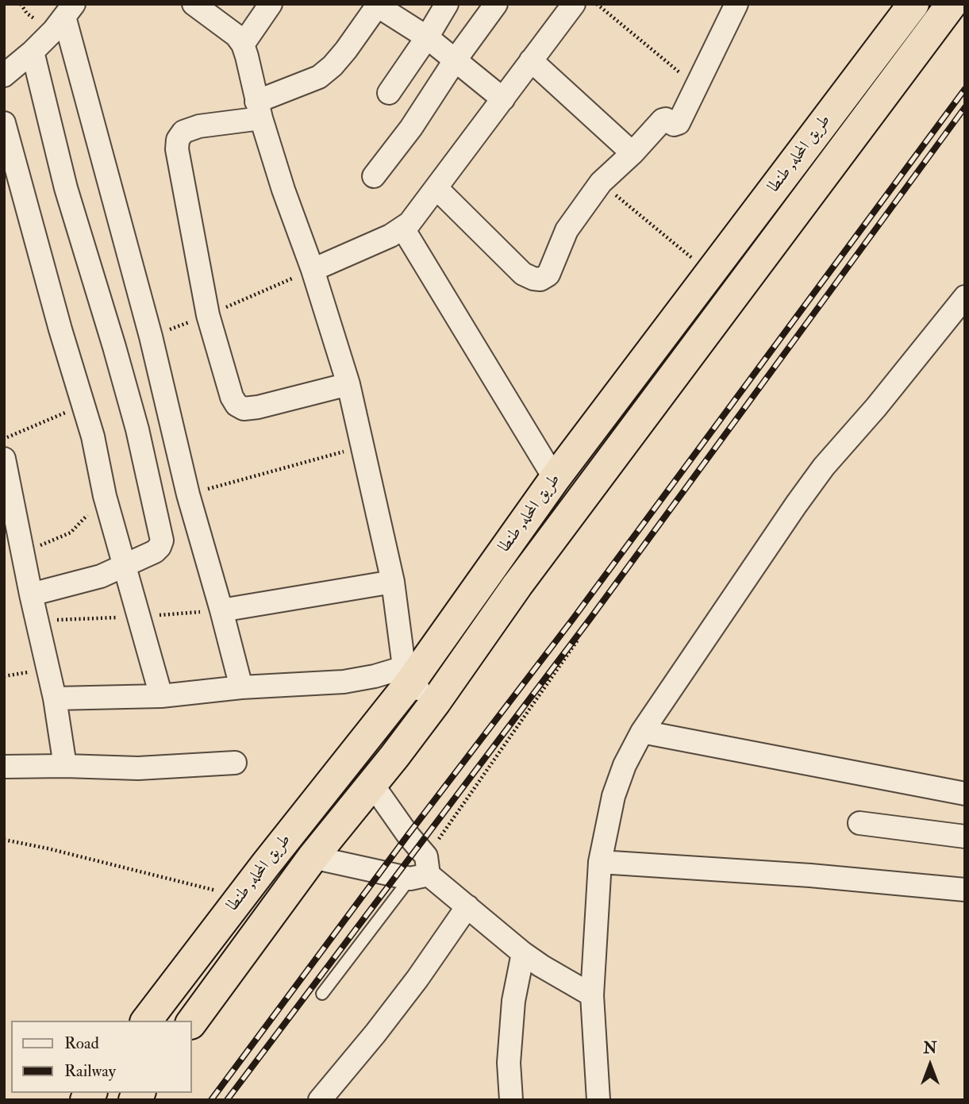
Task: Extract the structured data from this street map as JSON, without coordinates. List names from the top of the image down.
{
  "streets": {
    "highway": ["طريق المحله, طنطا"]
  },
  "legend": ["Road", "Railway"],
  "north": "top"
}
